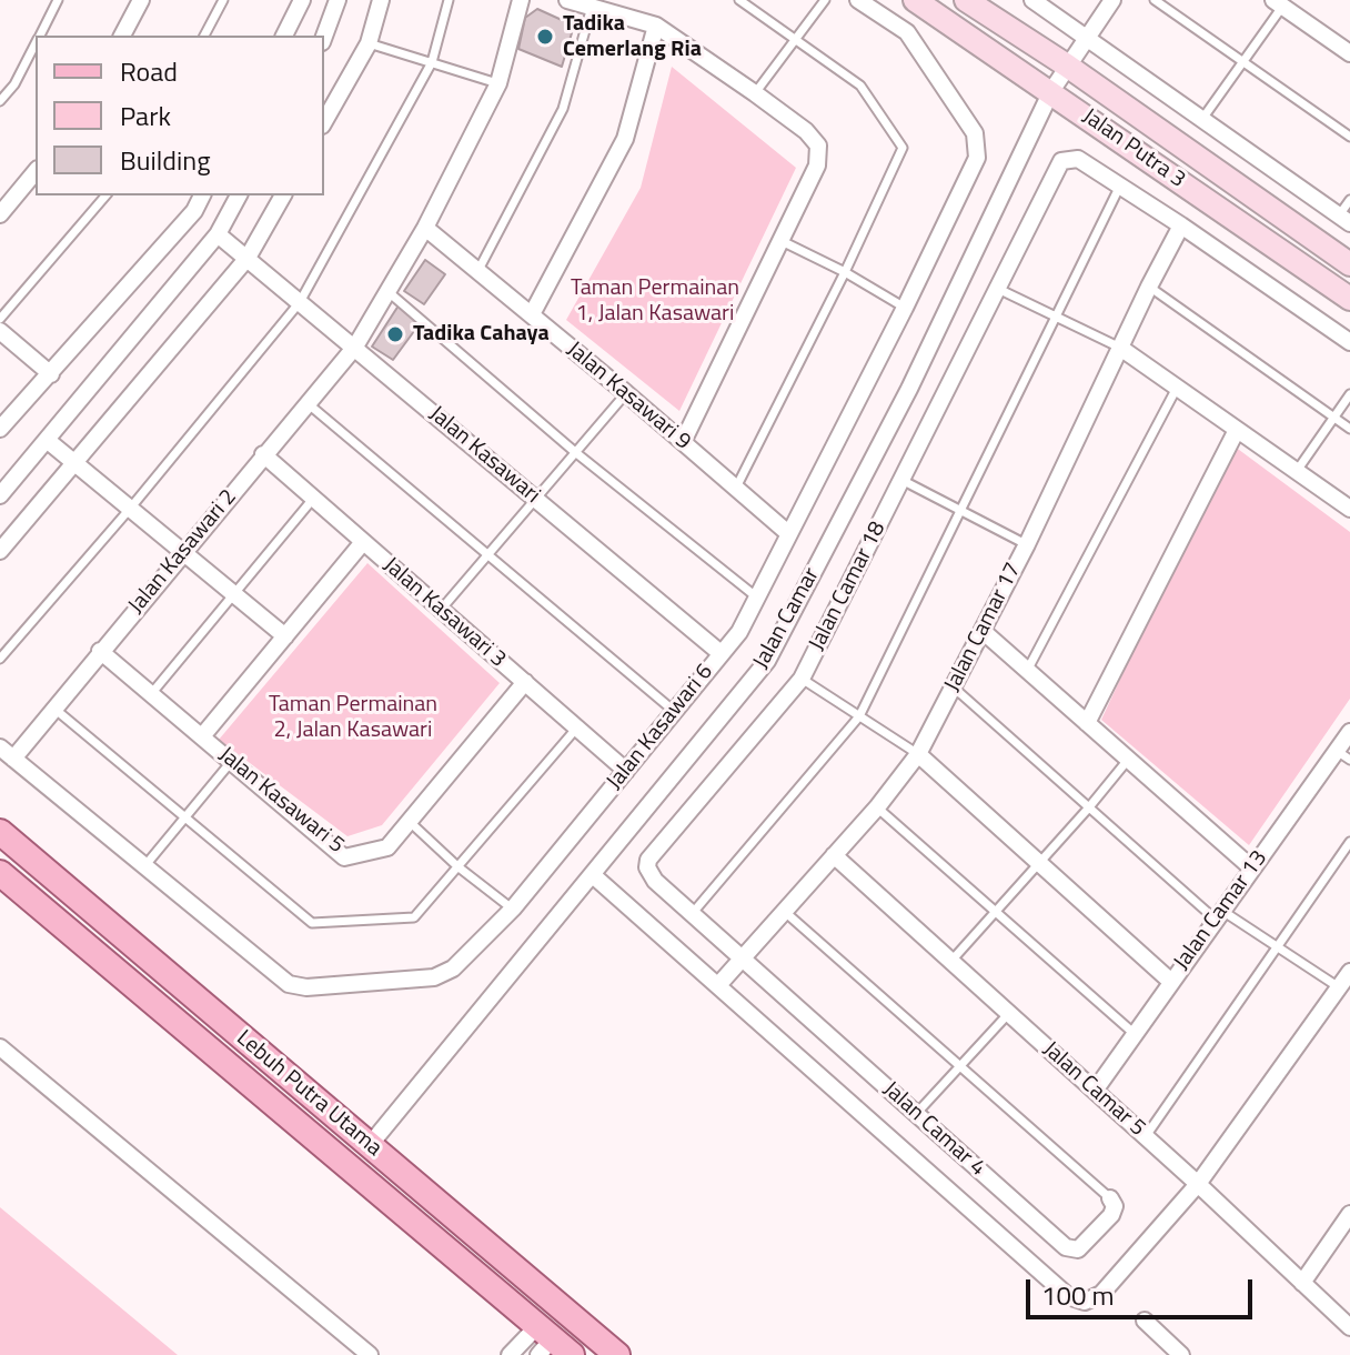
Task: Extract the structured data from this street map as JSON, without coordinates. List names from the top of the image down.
{
  "streets": {
    "main road": ["Lebuh Putra Utama"],
    "street": [
      "Jalan Putra 3",
      "Jalan Kasawari 9",
      "Jalan Kasawari",
      "Jalan Kasawari 2",
      "Jalan Camar 18",
      "Jalan Kasawari 3",
      "Jalan Camar",
      "Jalan Camar 17",
      "Jalan Kasawari 6",
      "Jalan Kasawari 5",
      "Jalan Camar 13",
      "Jalan Camar 5",
      "Jalan Camar 4"
    ]
  },
  "crossings": [
    ["Jalan Putra 3", "Jalan Camar"],
    ["Jalan Kasawari 9", "Jalan Kasawari 2"],
    ["Jalan Kasawari 9", "Jalan Kasawari 6"],
    ["Jalan Kasawari", "Jalan Kasawari 2"],
    ["Jalan Kasawari", "Jalan Kasawari 6"],
    ["Jalan Kasawari 2", "Jalan Kasawari 3"],
    ["Jalan Kasawari 2", "Jalan Kasawari 6"],
    ["Jalan Kasawari 2", "Jalan Kasawari 5"],
    ["Jalan Camar 18", "Jalan Camar 17"],
    ["Jalan Camar 18", "Jalan Camar 4"],
    ["Jalan Kasawari 3", "Jalan Kasawari 6"],
    ["Jalan Kasawari 3", "Jalan Kasawari 5"],
    ["Jalan Camar", "Lebuh Putra Utama"],
    ["Jalan Camar 17", "Jalan Camar 5"],
    ["Jalan Camar 17", "Jalan Camar 4"],
    ["Jalan Camar 13", "Jalan Camar 5"]
  ],
  "parks": ["Taman Permainan 1, Jalan Kasawari", "Taman Permainan 2, Jalan Kasawari"],
  "places": ["Tadika Cemerlang Ria", "Tadika Cahaya"],
  "legend": ["Road", "Park", "Building"],
  "scale_bar": "100 m"
}
